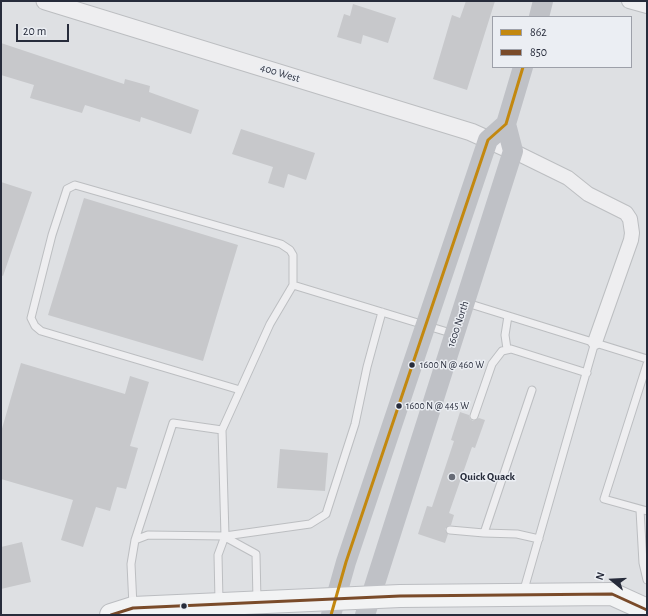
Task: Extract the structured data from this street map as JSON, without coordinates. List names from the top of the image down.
{
  "streets": {
    "main road": ["1600 North"],
    "street": ["400 West"]
  },
  "crossings": [
    ["400 West", "1600 North"]
  ],
  "places": ["1600 N @ 460 W", "1600 N @ 445 W", "Quick Quack"],
  "lines": ["transit line 862", "transit line 850"],
  "legend": ["862", "850"],
  "scale_bar": "20 m",
  "north": "left"
}
